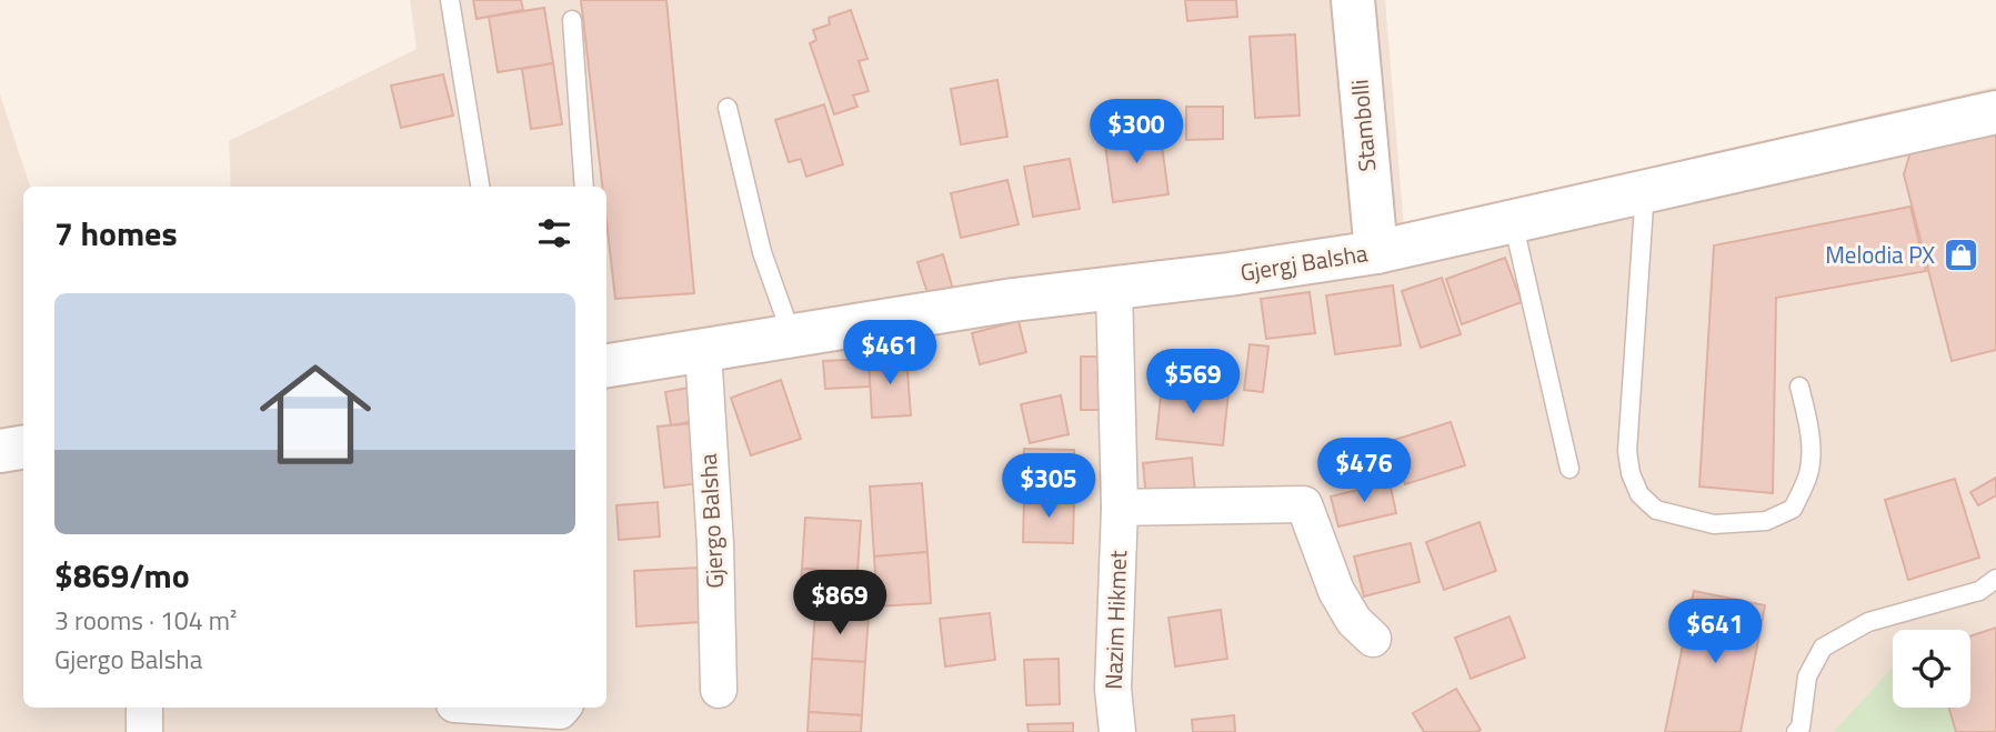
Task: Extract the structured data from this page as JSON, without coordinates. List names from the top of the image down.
{
  "streets": {
    "street": [
      "Stambolli",
      "Gjergj Balsha",
      "Gjergo Balsha",
      "Nazim Hikmet"
    ]
  },
  "crossings": [
    ["Stambolli", "Gjergj Balsha"],
    ["Gjergj Balsha", "Gjergo Balsha"],
    ["Gjergj Balsha", "Nazim Hikmet"]
  ],
  "places": {
    "shop": ["Melodia PX"]
  },
  "page": {
    "price": [
      "$300",
      "$461",
      "$569",
      "$476",
      "$305",
      "$869",
      "$641"
    ],
    "heading": "7 homes",
    "list": [
      {
        "name": "$869/mo",
        "note": "3 rooms · 104 m² · Gjergo Balsha"
      }
    ]
  }
}
